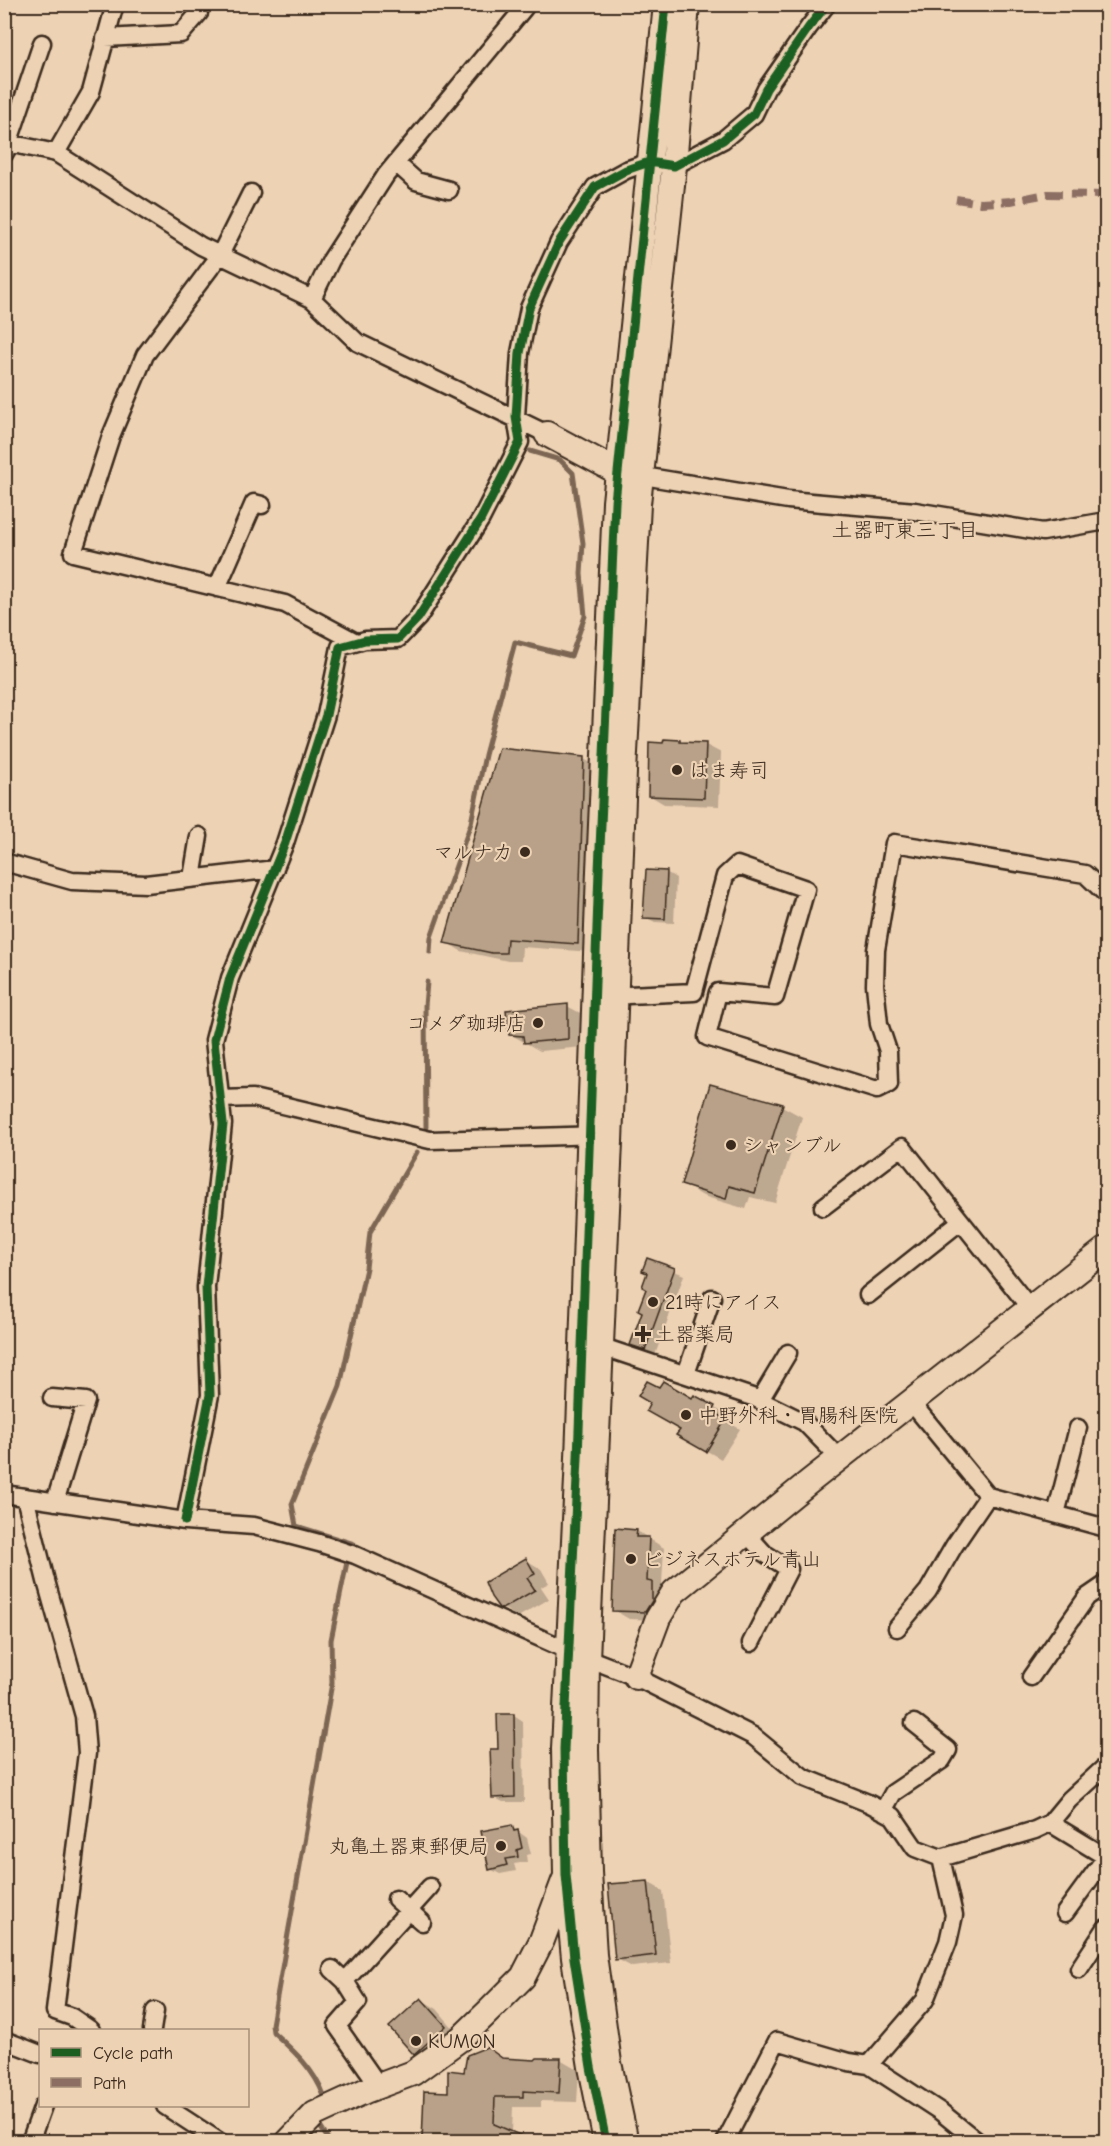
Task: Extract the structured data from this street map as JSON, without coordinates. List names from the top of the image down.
{
  "districts": ["土器町東三丁目"],
  "places": {
    "other": [
      "はま寿司",
      "マルナカ",
      "コメダ珈琲店",
      "シャンブル",
      "21時にアイス",
      "中野外科・胃腸科医院",
      "ビジネスホテル青山",
      "丸亀土器東郵便局",
      "KUMON"
    ],
    "health": ["土器薬局"]
  },
  "legend": ["Cycle path", "Path"]
}
